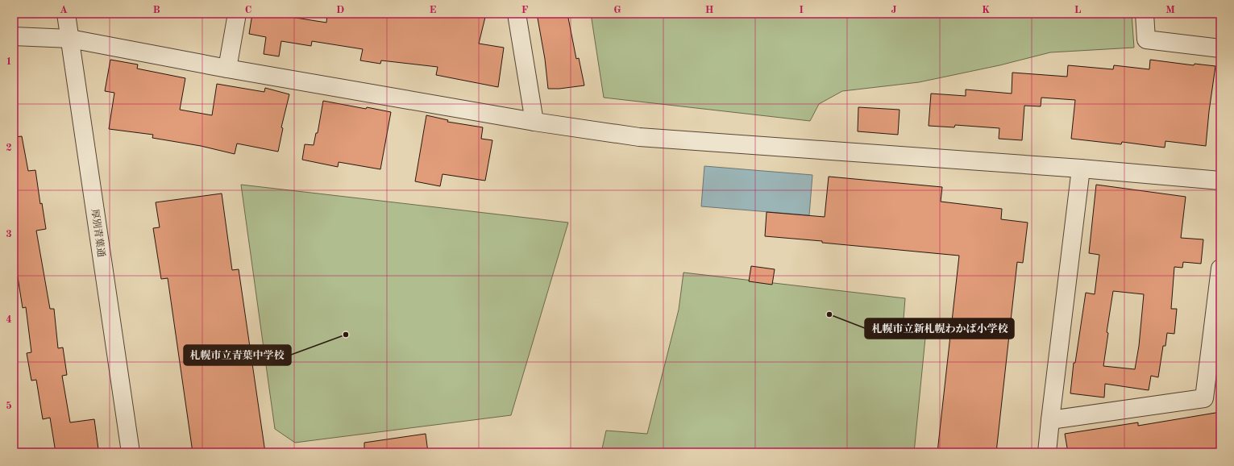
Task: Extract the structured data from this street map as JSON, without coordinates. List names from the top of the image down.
{
  "streets": {
    "street": ["厚別青葉通"]
  },
  "places": ["札幌市立新札幌わかば小学校", "札幌市立青葉中学校"],
  "grid": {
    "columns": [
      "A",
      "B",
      "C",
      "D",
      "E",
      "F",
      "G",
      "H",
      "I",
      "J",
      "K",
      "L",
      "M"
    ],
    "rows": [
      "1",
      "2",
      "3",
      "4",
      "5"
    ]
  }
}
